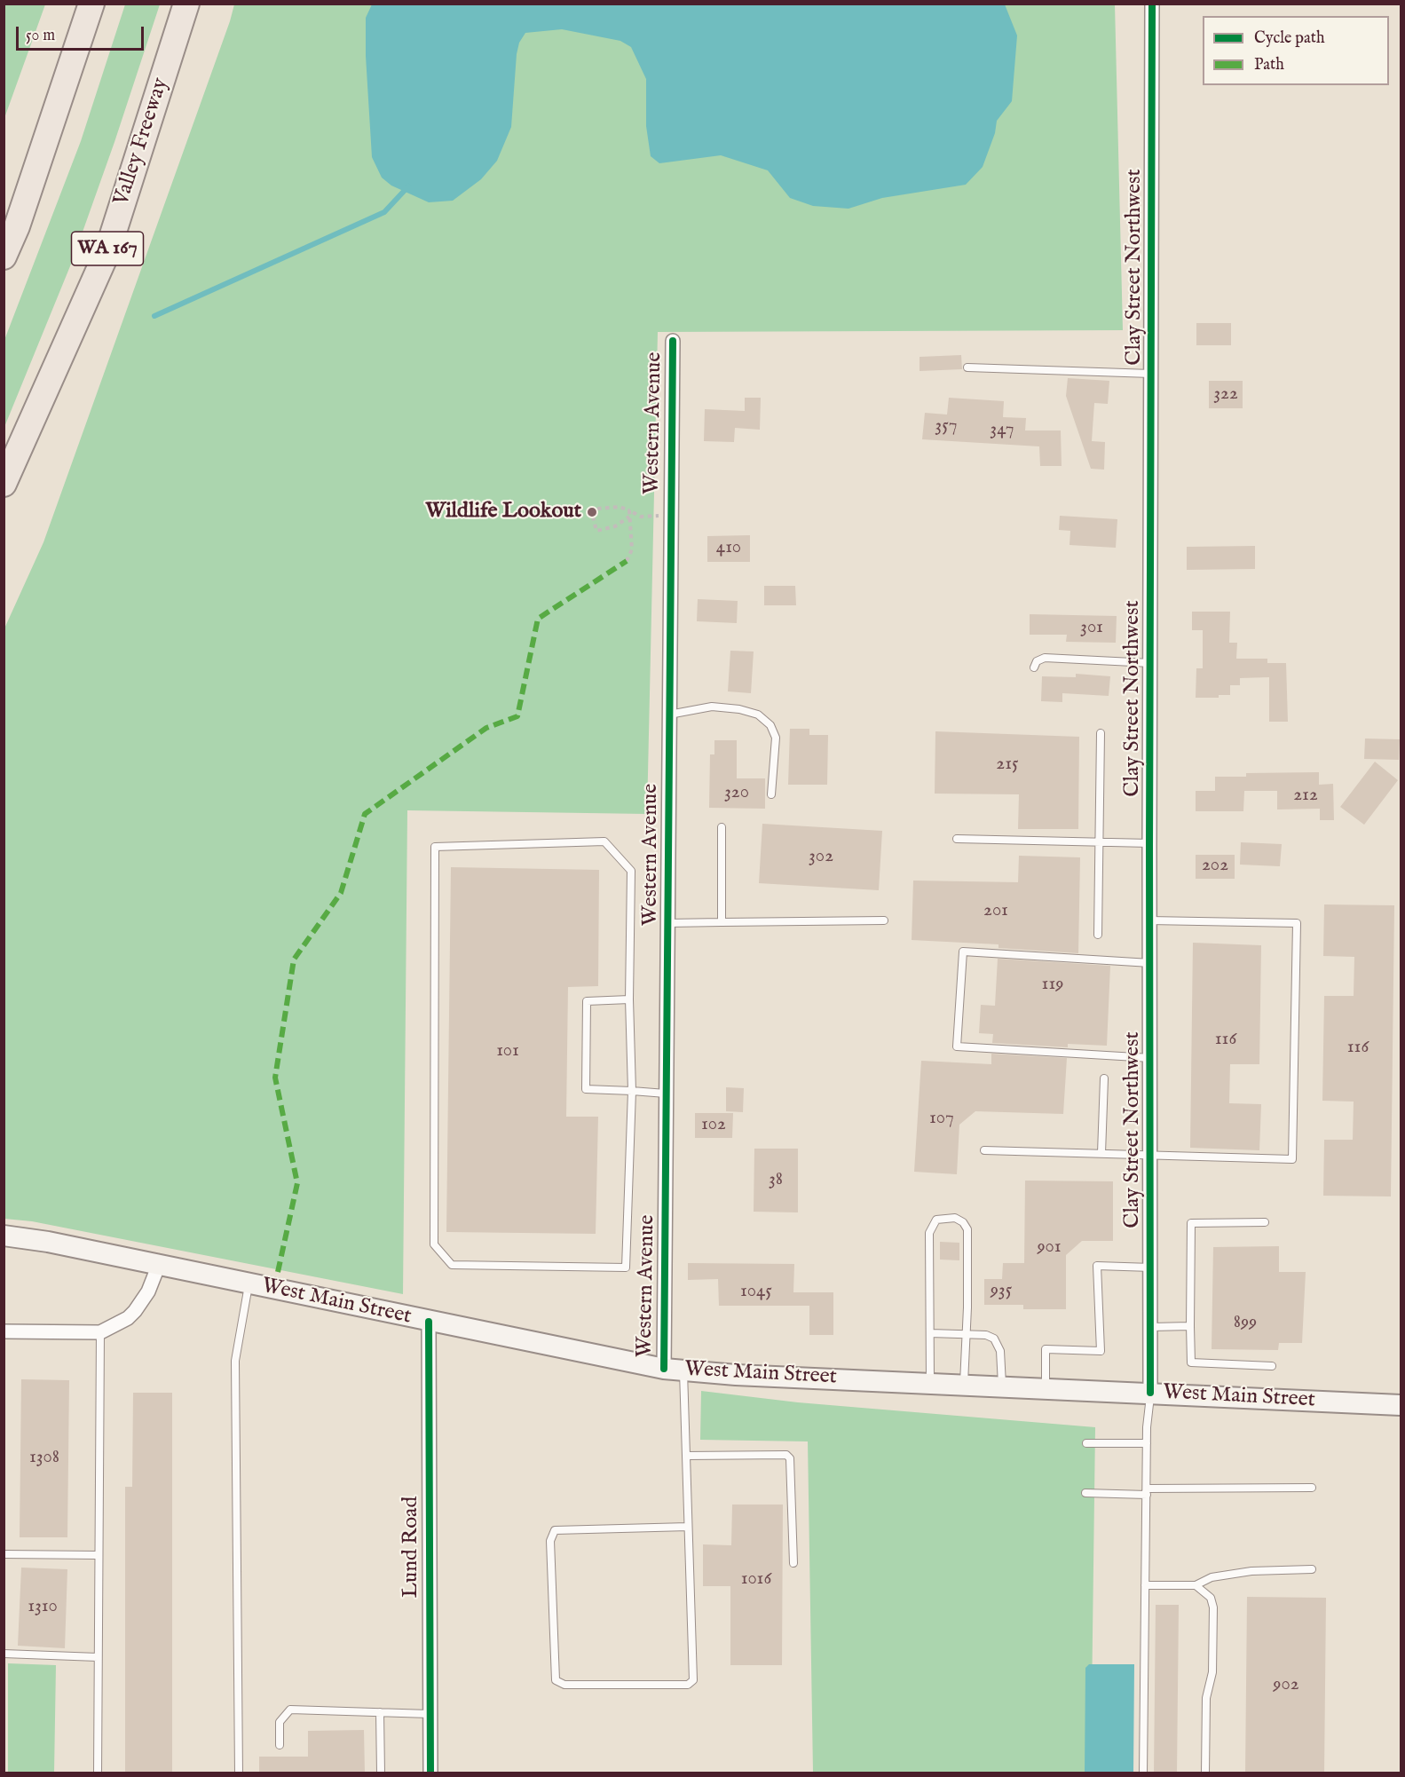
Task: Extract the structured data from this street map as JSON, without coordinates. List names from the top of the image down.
{
  "streets": {
    "highway": ["Valley Freeway", "WA 167"],
    "main road": ["West Main Street"],
    "street": ["Clay Street Northwest", "Western Avenue", "Lund Road"]
  },
  "crossings": [
    ["Clay Street Northwest", "West Main Street"],
    ["Western Avenue", "West Main Street"],
    ["West Main Street", "Lund Road"]
  ],
  "places": ["Wildlife Lookout"],
  "house_numbers": [
    "322",
    "357",
    "347",
    "410",
    "301",
    "215",
    "320",
    "212",
    "302",
    "202",
    "201",
    "119",
    "116",
    "116",
    "101",
    "107",
    "102",
    "38",
    "901",
    "935",
    "1045",
    "899",
    "1308",
    "1016",
    "1310",
    "902"
  ],
  "legend": ["Cycle path", "Path"],
  "scale_bar": "50 m"
}
